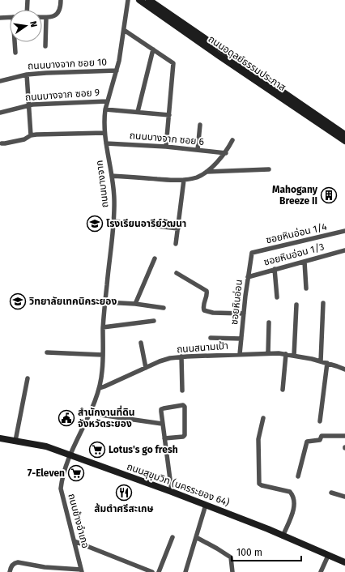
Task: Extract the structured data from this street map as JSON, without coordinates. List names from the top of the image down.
{
  "streets": {
    "street": [
      "ถนนอดุลย์ธรรมประภาส",
      "ถนนบางจาก ซอย 10",
      "ถนนบางจาก ซอย 9",
      "ถนนบางจาก ซอย 6",
      "ถนนบางจาก",
      "ซอยหินอ่อน 1/4",
      "ซอยหินอ่อน 1/3",
      "ซอยหินอ่อน",
      "ถนนสนามเป้า",
      "ถนนสุขุมวิท (นครระยอง 64)",
      "ถนนข้างอำเภอ"
    ]
  },
  "crossings": [
    ["ถนนบางจาก ซอย 10", "ถนนบางจาก"],
    ["ถนนบางจาก ซอย 9", "ถนนบางจาก"],
    ["ถนนบางจาก ซอย 6", "ถนนบางจาก"],
    ["ถนนบางจาก", "ถนนสนามเป้า"],
    ["ซอยหินอ่อน 1/4", "ซอยหินอ่อน"],
    ["ซอยหินอ่อน 1/3", "ซอยหินอ่อน"],
    ["ซอยหินอ่อน", "ถนนสนามเป้า"],
    ["ถนนสุขุมวิท (นครระยอง 64)", "ถนนข้างอำเภอ"]
  ],
  "places": {
    "building": ["Mahogany Breeze II"],
    "school or university": ["โรงเรียนอารีย์วัฒนา", "วิทยาลัยเทคนิคระยอง"],
    "public building": ["สำนักงานที่ดิน จังหวัดระยอง"],
    "supermarket": ["Lotus's go fresh", "7-Eleven"],
    "restaurant": ["ส้มตำศรีสะเกษ"]
  },
  "scale_bar": "100 m",
  "north": "right"
}
